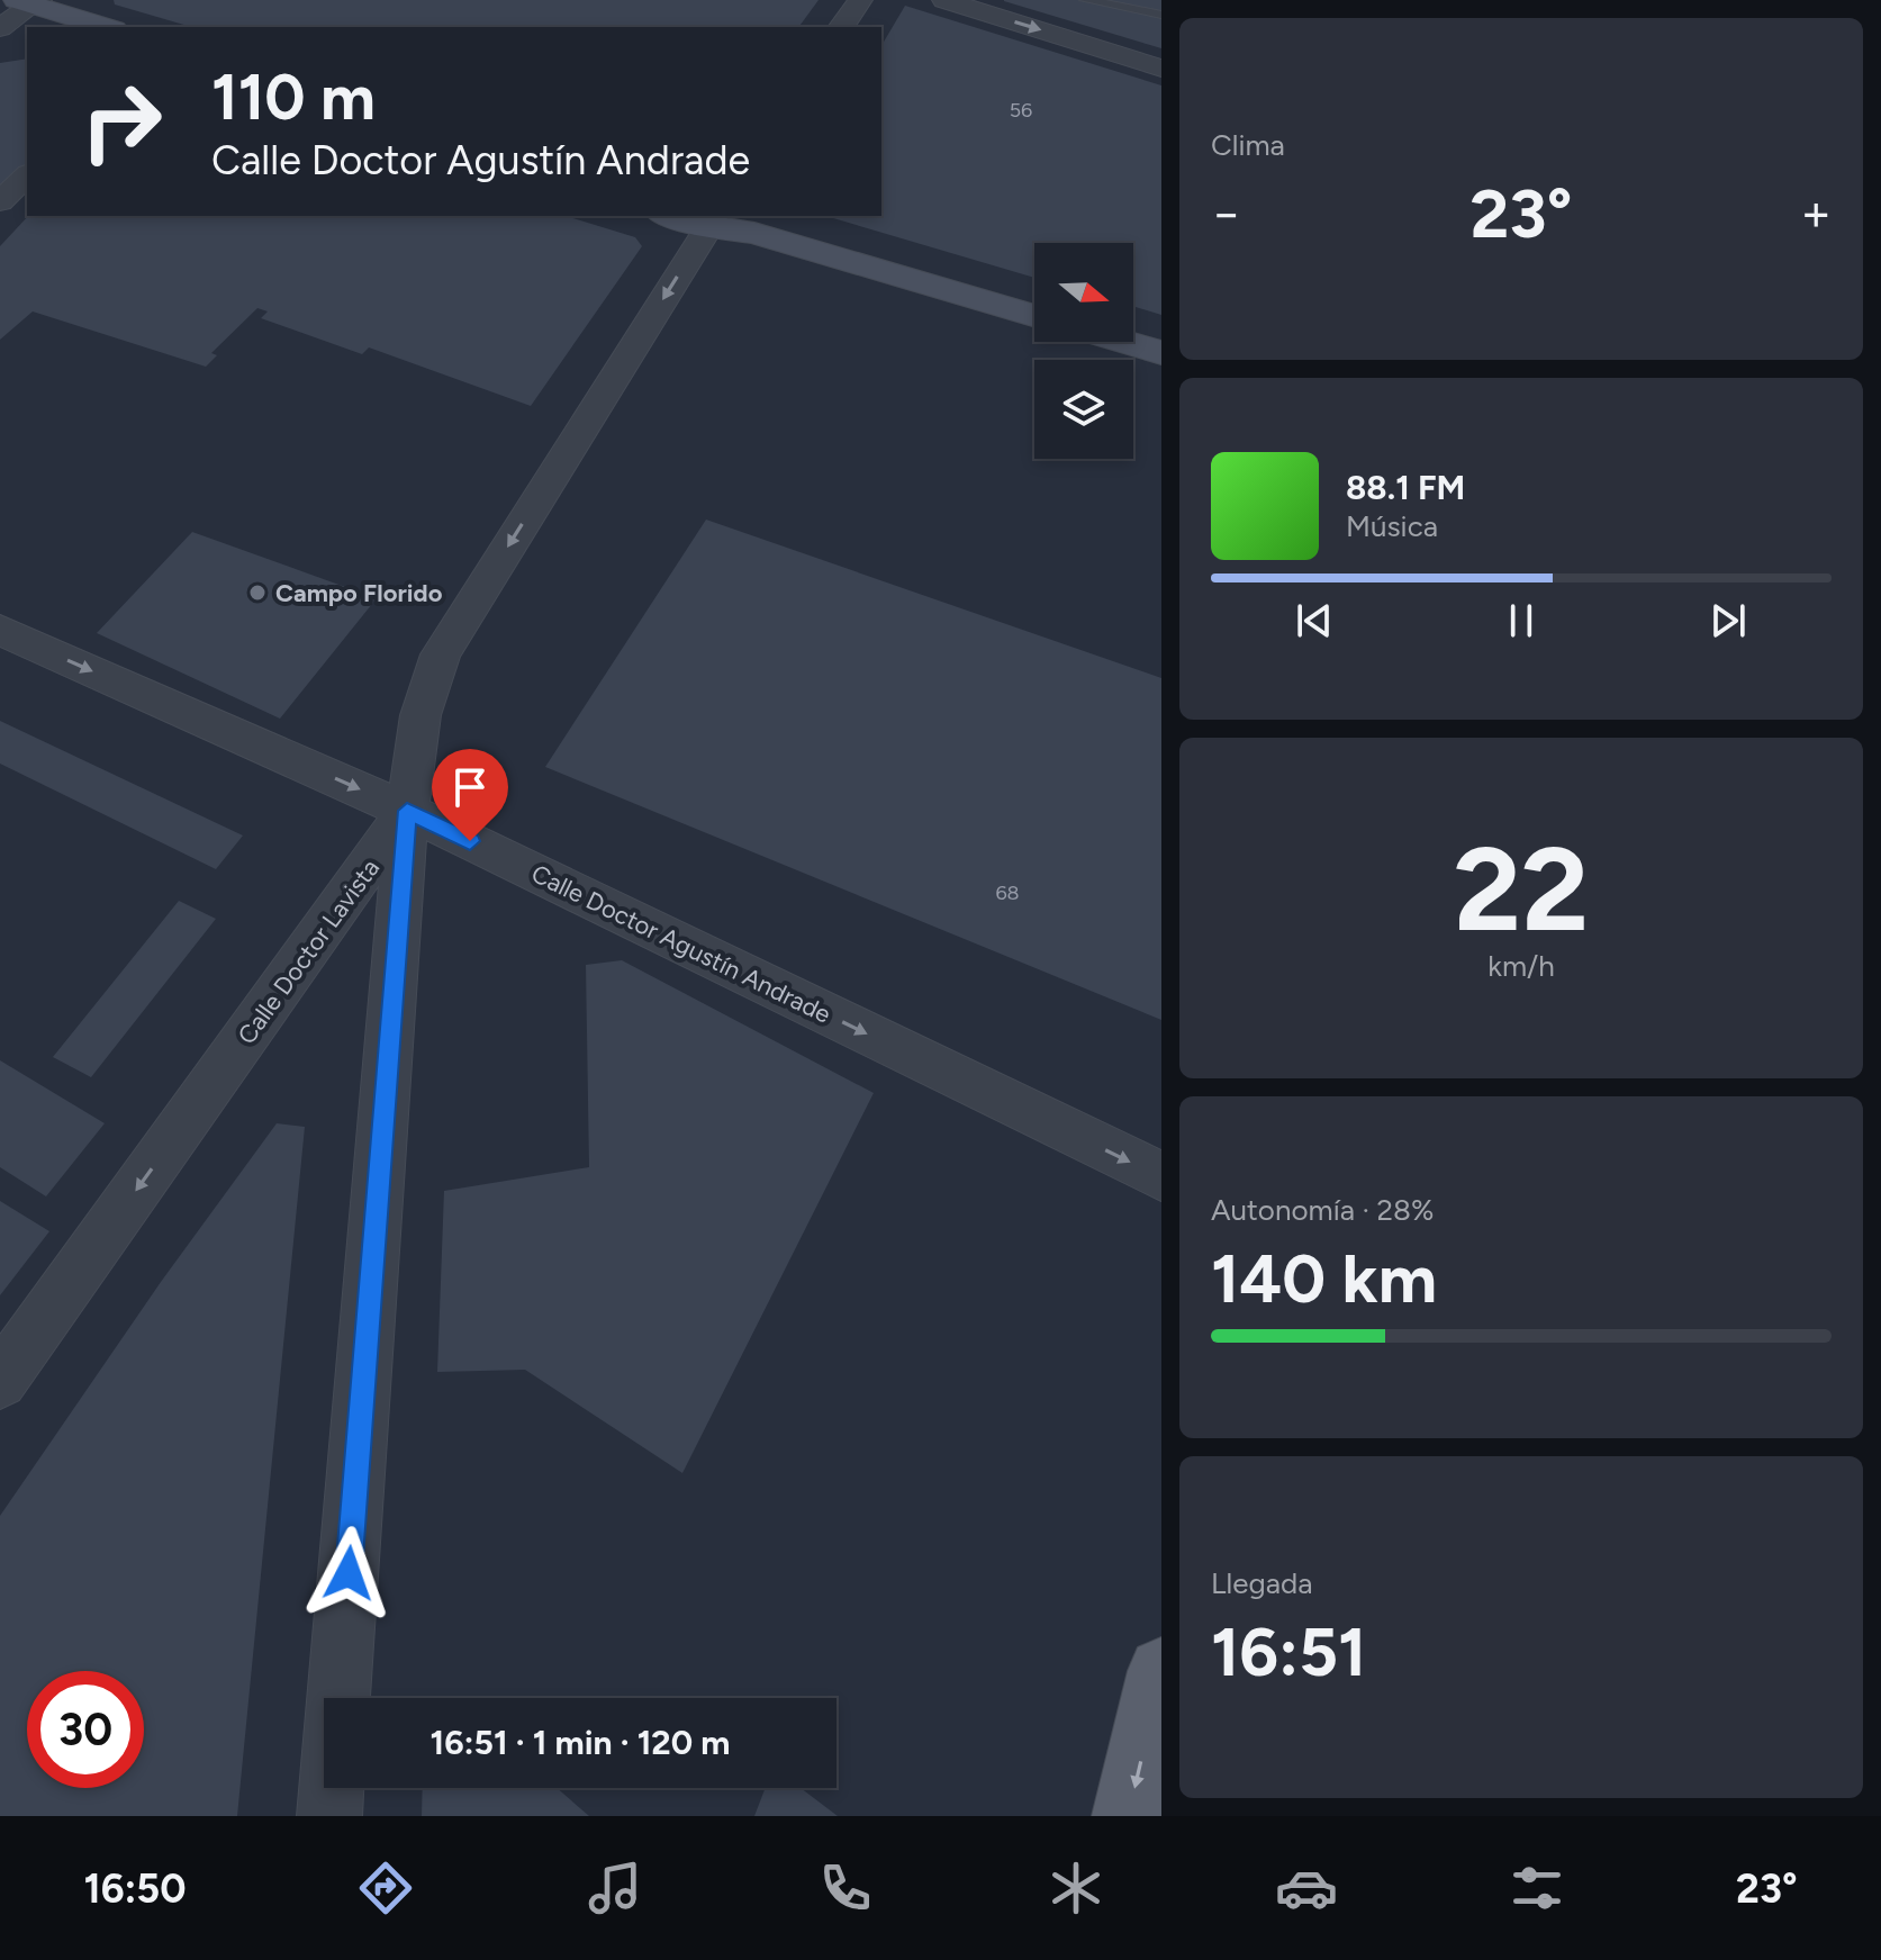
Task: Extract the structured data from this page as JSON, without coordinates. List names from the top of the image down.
{
  "streets": {
    "street": ["Calle Doctor Agustín Andrade", "Calle Doctor Lavista"]
  },
  "crossings": [
    ["Calle Doctor Agustín Andrade", "Calle Doctor Lavista"]
  ],
  "one_way": ["Calle Doctor Agustín Andrade", "Calle Doctor Lavista"],
  "places": ["Campo Florido"],
  "house_numbers": ["56", "68"],
  "north": "right",
  "page": {
    "tile": [
      "Clima",
      ["22", "km/h"],
      ["Autonomía · 28%", "140 km"],
      ["Llegada", "16:51"]
    ],
    "turn": ["110 m", "Calle Doctor Agustín Andrade"],
    "heat": ["−", "23°", "+"],
    "song": ["88.1 FM", "Música"],
    "limit": "30",
    "trip": "16:51 · 1 min · 120 m",
    "tabs": ["16:50", "23°"]
  }
}
